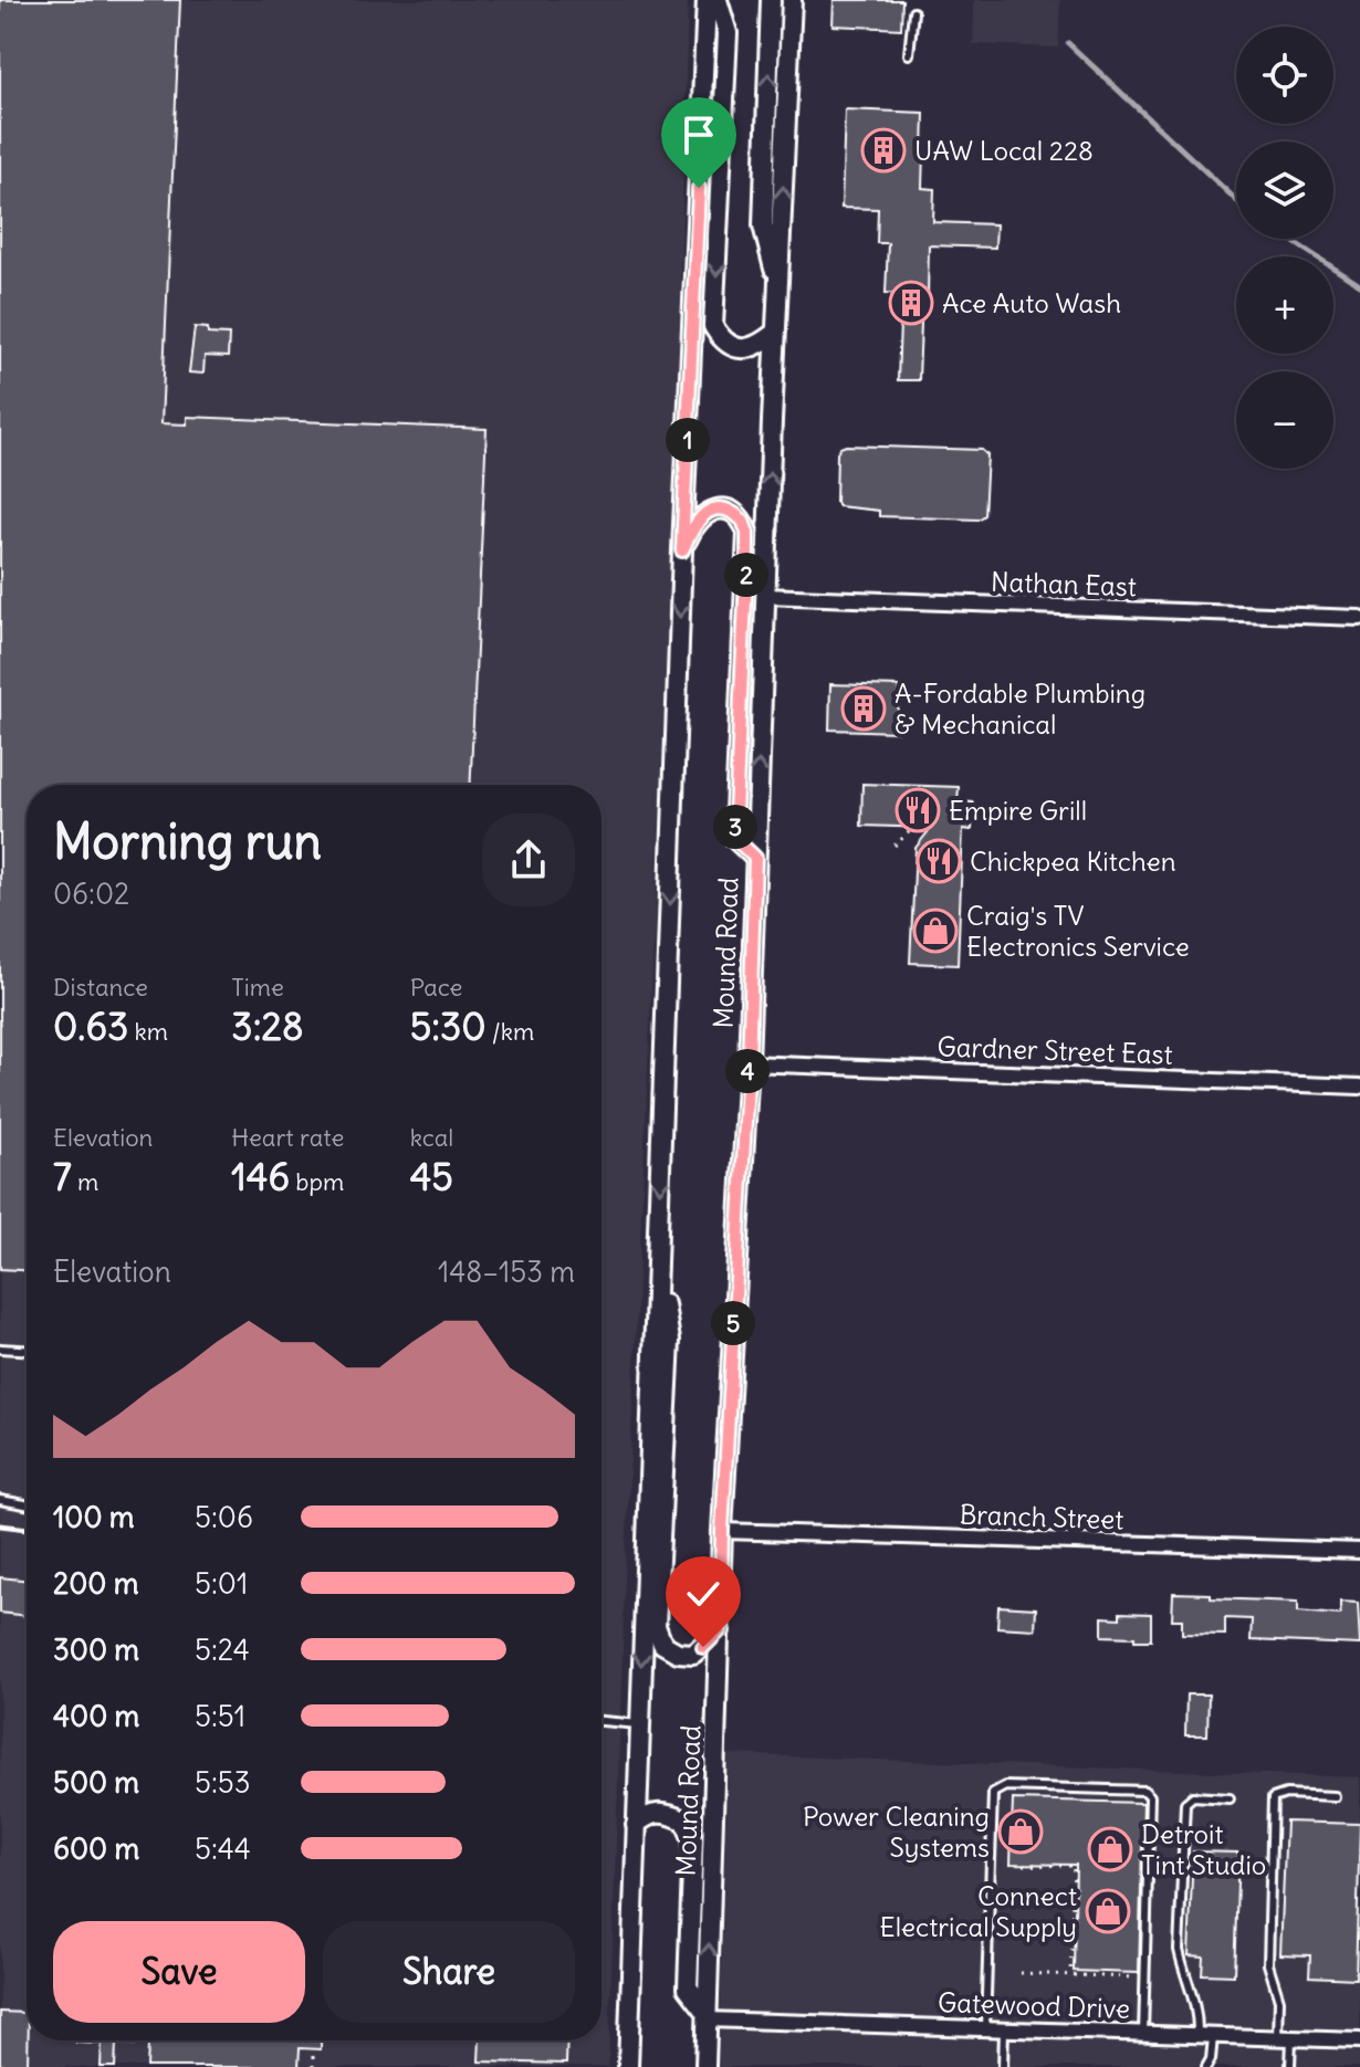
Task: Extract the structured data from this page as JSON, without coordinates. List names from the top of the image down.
{
  "streets": {
    "main road": ["Mound Road"],
    "street": [
      "Nathan East",
      "Gardner Street East",
      "Branch Street",
      "Gatewood Drive"
    ]
  },
  "crossings": [
    ["Nathan East", "Mound Road"],
    ["Mound Road", "Gardner Street East"],
    ["Mound Road", "Branch Street"],
    ["Mound Road", "Gatewood Drive"]
  ],
  "places": {
    "building": ["UAW Local 228", "Ace Auto Wash", "A-Fordable Plumbing & Mechanical"],
    "restaurant": ["Empire Grill", "Chickpea Kitchen"],
    "shop": [
      "Craig's TV Electronics Service",
      "Power Cleaning Systems",
      "Detroit Tint Studio",
      "Connect Electrical Supply"
    ]
  },
  "page": {
    "map_buttons": ["+", "−"],
    "pins": [
      "1",
      "2",
      "3",
      "4",
      "5"
    ],
    "heading": ["Morning run", "06:02"],
    "stats": [
      ["Distance", "0.63 km"],
      ["Time", "3:28"],
      ["Pace", "5:30 /km"],
      ["Elevation", "7 m"],
      ["Heart rate", "146 bpm"],
      ["kcal", "45"]
    ],
    "chart": ["Elevation", "148–153 m"],
    "list": [
      {
        "name": "100 m",
        "note": "5:06"
      },
      {
        "name": "200 m",
        "note": "5:01"
      },
      {
        "name": "300 m",
        "note": "5:24"
      },
      {
        "name": "400 m",
        "note": "5:51"
      },
      {
        "name": "500 m",
        "note": "5:53"
      },
      {
        "name": "600 m",
        "note": "5:44"
      }
    ],
    "buttons": ["Save", "Share"]
  }
}
